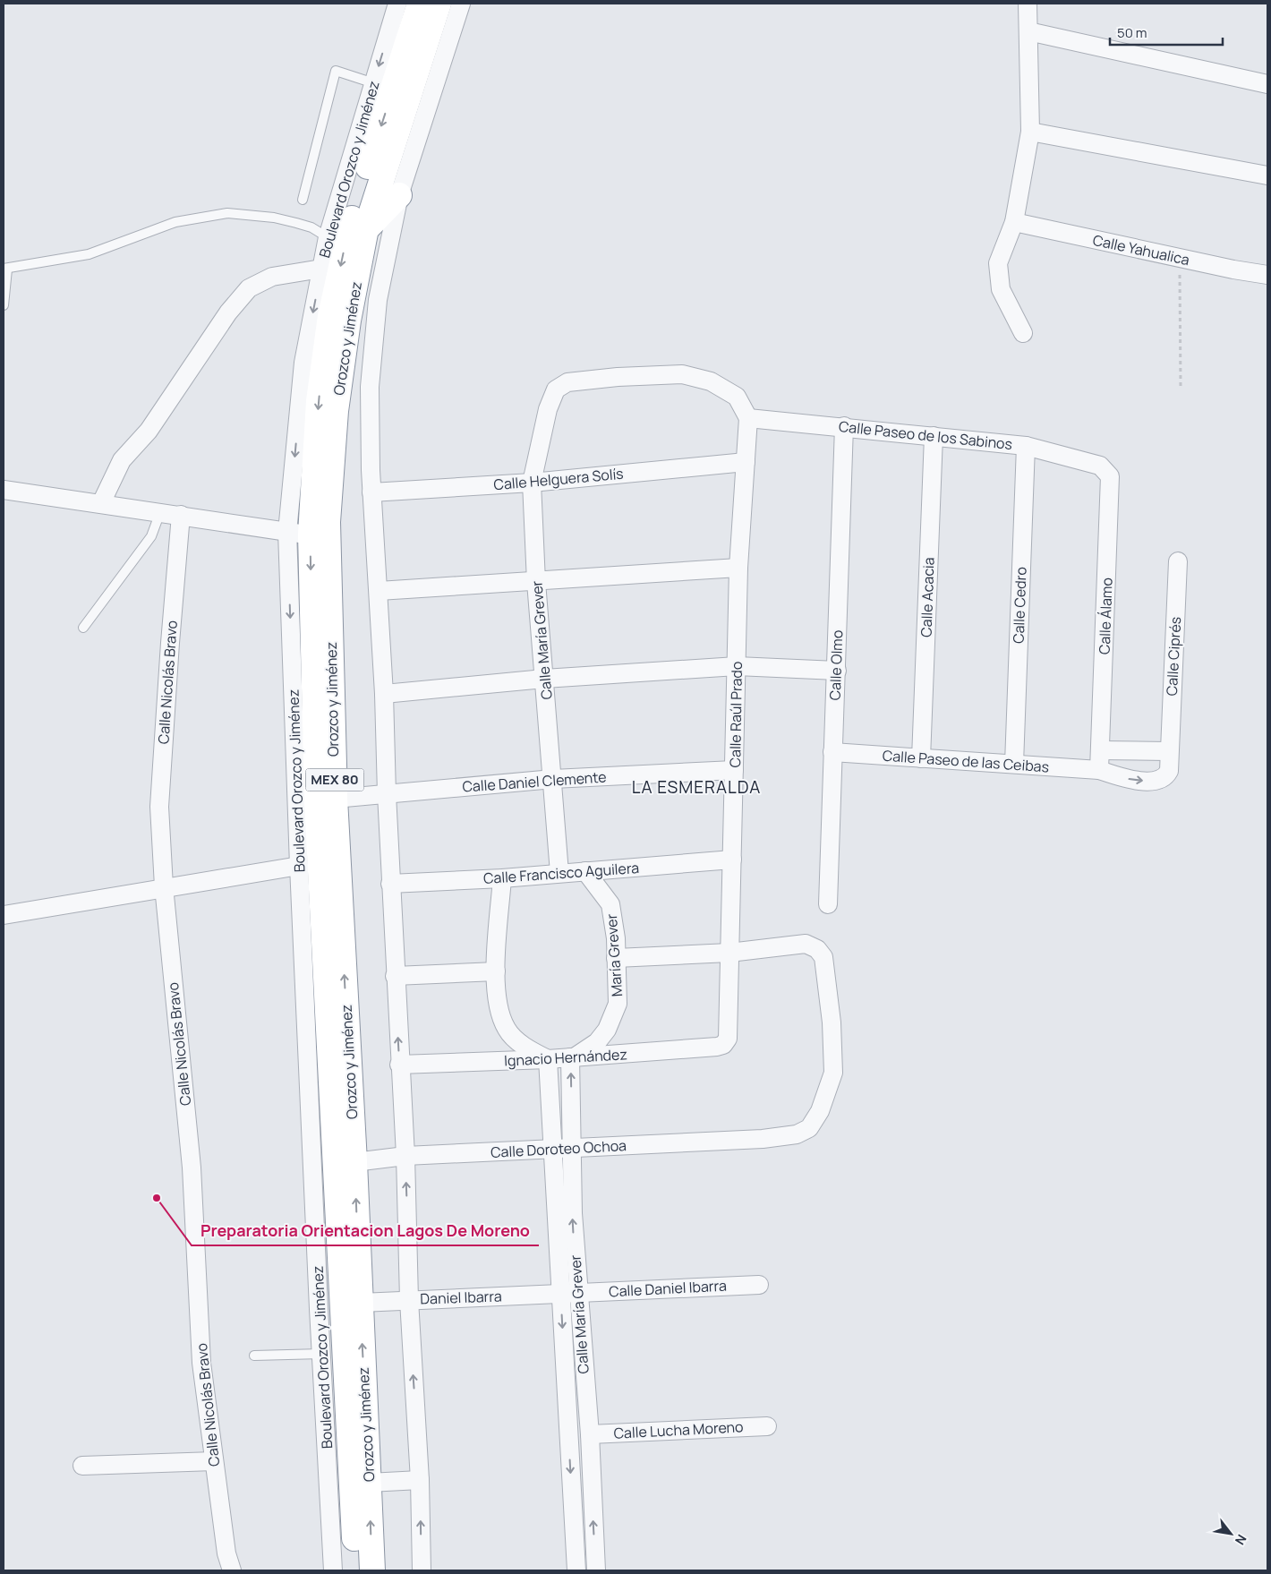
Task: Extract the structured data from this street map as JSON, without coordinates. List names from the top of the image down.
{
  "streets": {
    "highway": ["Orozco y Jiménez", "MEX 80"],
    "street": [
      "Boulevard Orozco y Jiménez",
      "Calle Yahualica",
      "Calle Paseo de los Sabinos",
      "Calle Helguera Solís",
      "Calle Acacia",
      "Calle Cedro",
      "Calle Álamo",
      "Calle María Grever",
      "Calle Ciprés",
      "Calle Olmo",
      "Calle Nicolás Bravo",
      "Calle Raúl Prado",
      "Calle Paseo de las Ceibas",
      "Calle Daniel Clemente",
      "Calle Francisco Aguilera",
      "María Grever",
      "Ignacio Hernández",
      "Calle Doroteo Ochoa",
      "Calle Daniel Ibarra",
      "Daniel Ibarra",
      "Calle Lucha Moreno"
    ]
  },
  "crossings": [
    ["Boulevard Orozco y Jiménez", "Orozco y Jiménez"],
    ["Orozco y Jiménez", "Calle Daniel Clemente"],
    ["Orozco y Jiménez", "Calle Doroteo Ochoa"],
    ["Orozco y Jiménez", "Daniel Ibarra"],
    ["Calle Paseo de los Sabinos", "Calle Acacia"],
    ["Calle Paseo de los Sabinos", "Calle Cedro"],
    ["Calle Paseo de los Sabinos", "Calle Álamo"],
    ["Calle Paseo de los Sabinos", "Calle María Grever"],
    ["Calle Paseo de los Sabinos", "Calle Olmo"],
    ["Calle Paseo de los Sabinos", "Calle Raúl Prado"],
    ["Calle Helguera Solís", "Calle María Grever"],
    ["Calle Helguera Solís", "Calle Raúl Prado"],
    ["Calle Helguera Solís", "MEX 80"],
    ["Calle Acacia", "Calle Paseo de las Ceibas"],
    ["Calle Cedro", "Calle Paseo de las Ceibas"],
    ["Calle Álamo", "Calle Ciprés"],
    ["Calle Álamo", "Calle Paseo de las Ceibas"],
    ["Calle María Grever", "Calle Raúl Prado"],
    ["Calle María Grever", "Calle Daniel Clemente"],
    ["Calle María Grever", "Calle Francisco Aguilera"],
    ["Calle María Grever", "María Grever"],
    ["Calle María Grever", "Ignacio Hernández"],
    ["Calle María Grever", "Calle Doroteo Ochoa"],
    ["Calle María Grever", "Calle Daniel Ibarra"],
    ["Calle María Grever", "Daniel Ibarra"],
    ["Calle María Grever", "Calle Lucha Moreno"],
    ["Calle Ciprés", "Calle Paseo de las Ceibas"],
    ["Calle Olmo", "Calle Paseo de las Ceibas"],
    ["Calle Raúl Prado", "Calle Daniel Clemente"],
    ["Calle Raúl Prado", "Calle Francisco Aguilera"],
    ["Calle Raúl Prado", "Ignacio Hernández"],
    ["Calle Raúl Prado", "Calle Doroteo Ochoa"],
    ["MEX 80", "Calle Daniel Clemente"],
    ["MEX 80", "Calle Francisco Aguilera"],
    ["MEX 80", "Ignacio Hernández"],
    ["MEX 80", "Calle Doroteo Ochoa"],
    ["MEX 80", "Daniel Ibarra"],
    ["Calle Francisco Aguilera", "María Grever"],
    ["María Grever", "Ignacio Hernández"],
    ["Calle Daniel Ibarra", "Daniel Ibarra"]
  ],
  "districts": ["LA ESMERALDA"],
  "places": ["Preparatoria Orientacion Lagos De Moreno"],
  "scale_bar": "50 m",
  "north": "bottom right"
}
